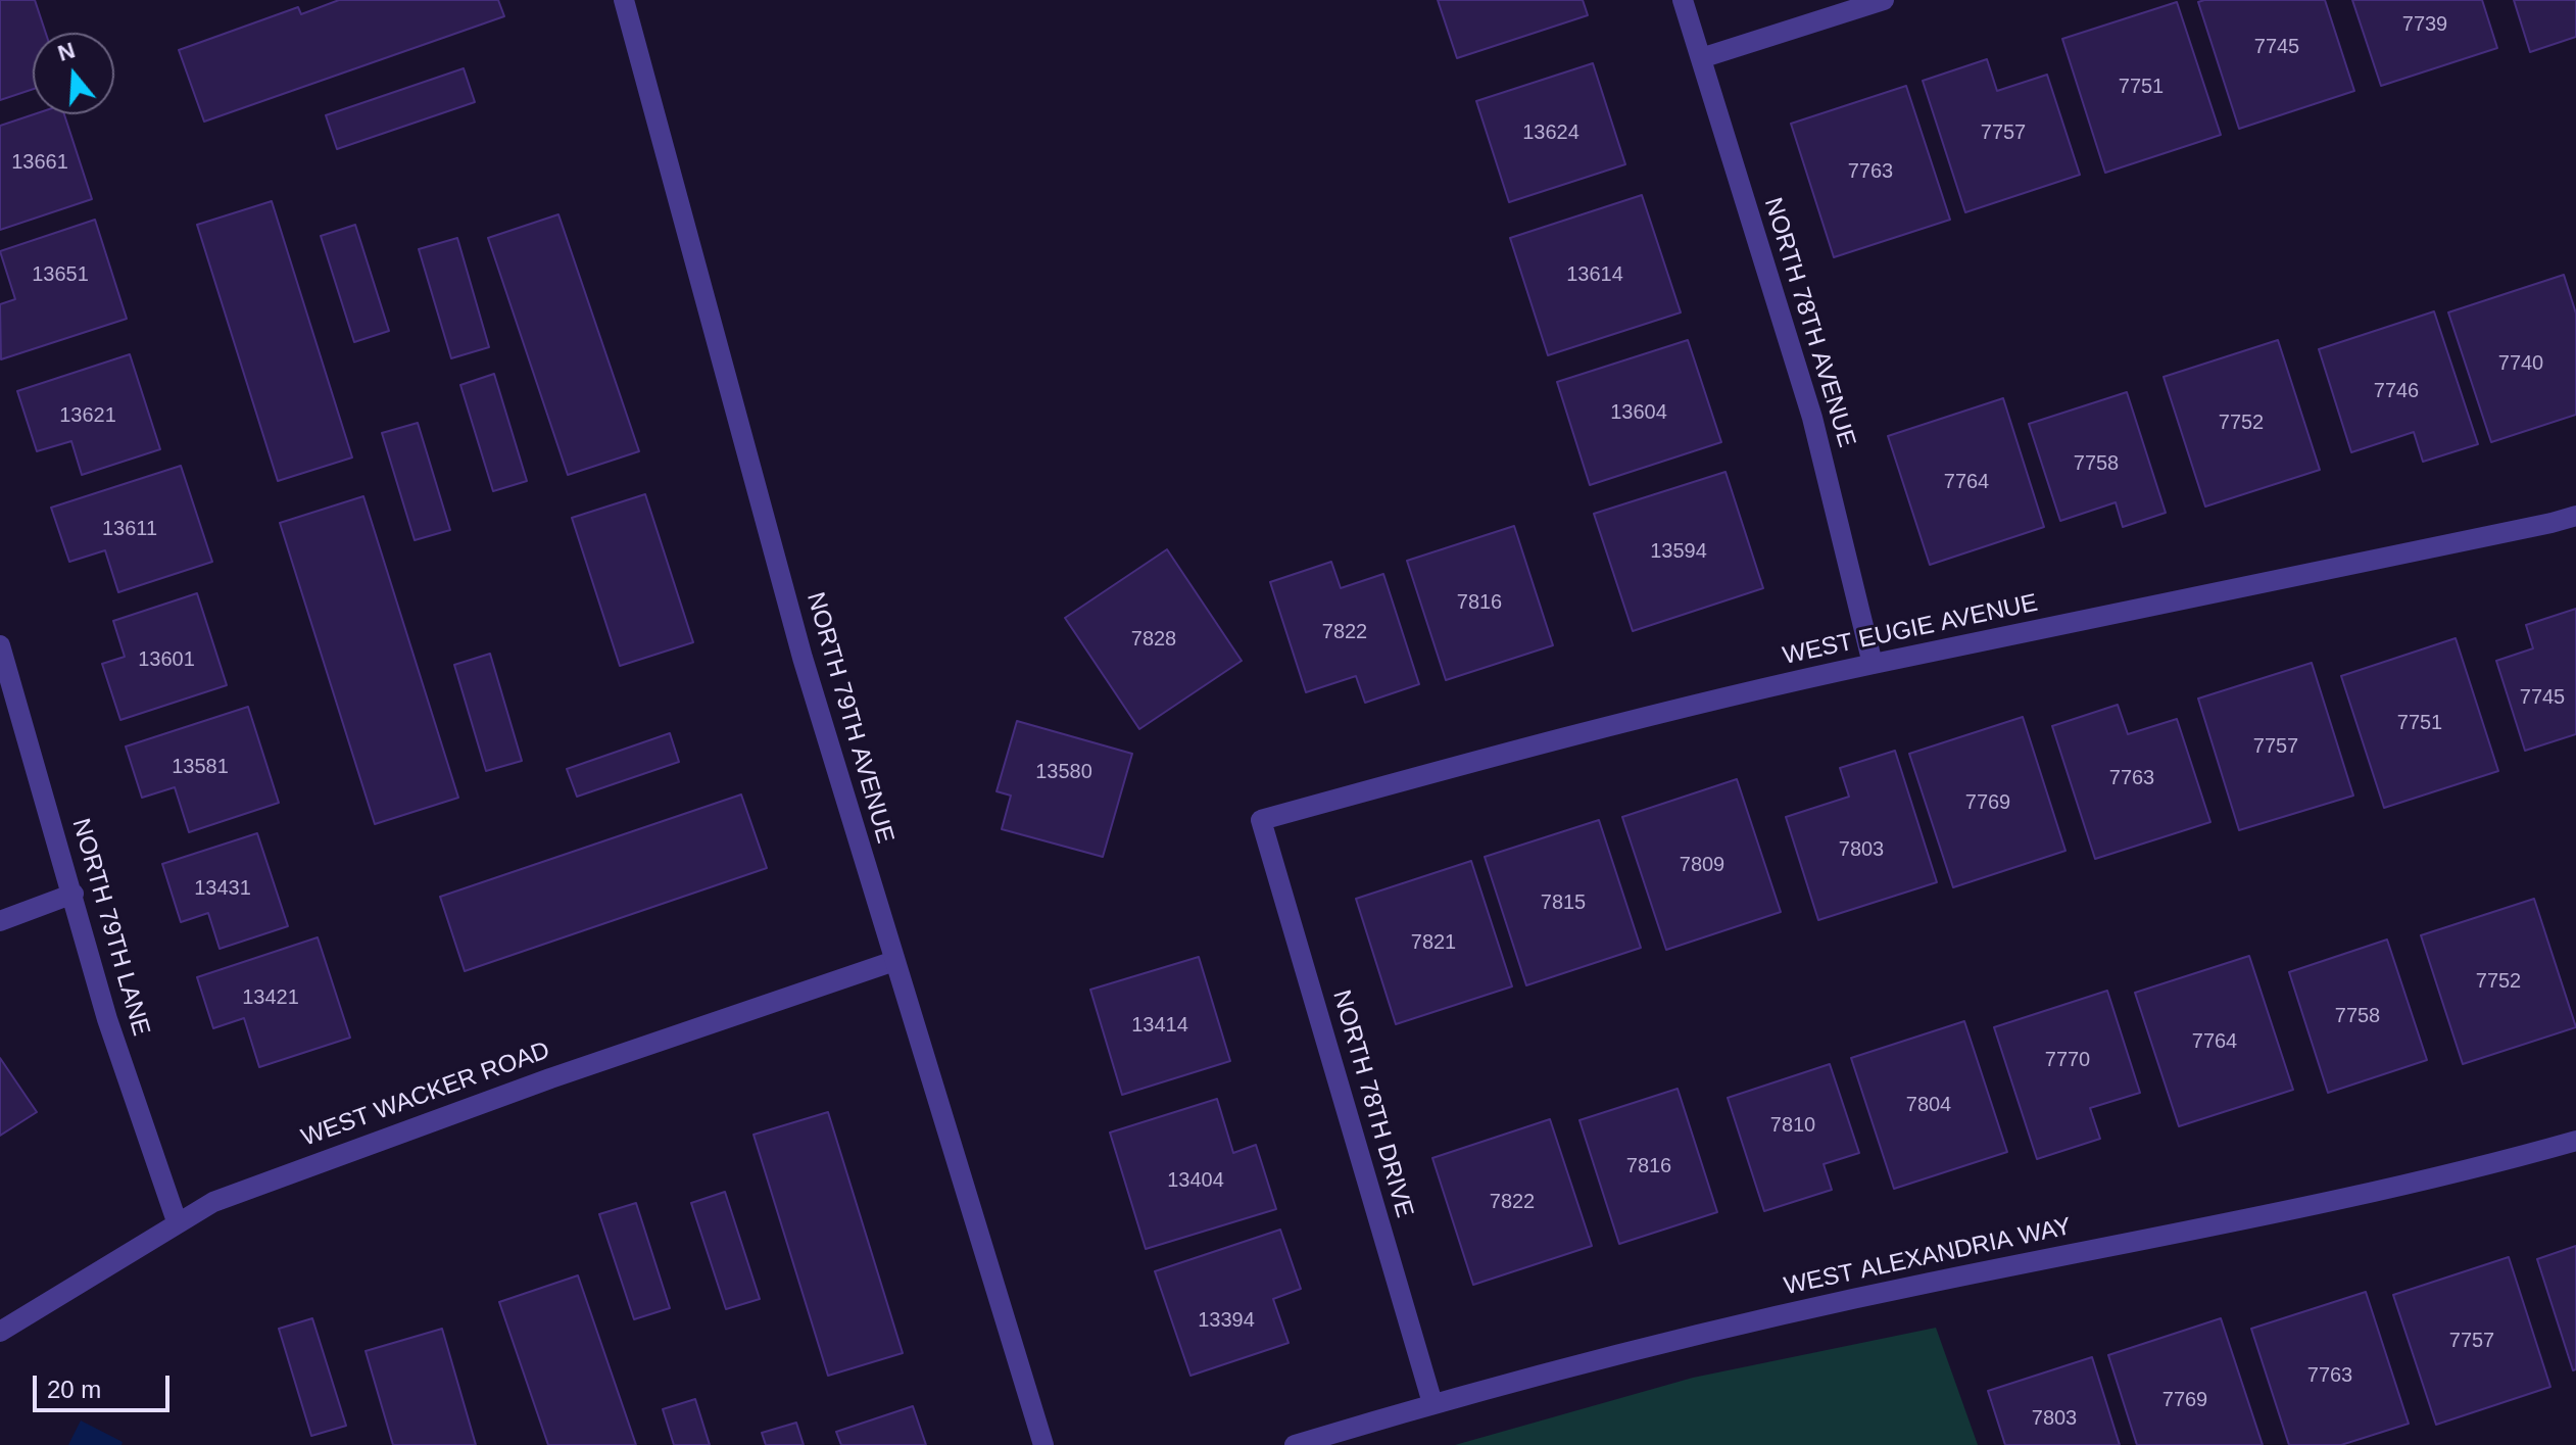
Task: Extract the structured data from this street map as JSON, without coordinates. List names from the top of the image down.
{
  "streets": {
    "street": [
      "NORTH 78TH AVENUE",
      "WEST EUGIE AVENUE",
      "NORTH 79TH AVENUE",
      "NORTH 79TH LANE",
      "WEST WACKER ROAD",
      "NORTH 78TH DRIVE",
      "WEST ALEXANDRIA WAY"
    ]
  },
  "crossings": [
    ["NORTH 78TH AVENUE", "WEST EUGIE AVENUE"],
    ["WEST EUGIE AVENUE", "NORTH 78TH DRIVE"],
    ["NORTH 79TH AVENUE", "WEST WACKER ROAD"],
    ["NORTH 79TH LANE", "WEST WACKER ROAD"],
    ["NORTH 78TH DRIVE", "WEST ALEXANDRIA WAY"]
  ],
  "house_numbers": [
    "7739",
    "7745",
    "7751",
    "13624",
    "7757",
    "13661",
    "7763",
    "13651",
    "13614",
    "7740",
    "7746",
    "13604",
    "13621",
    "7752",
    "7758",
    "7764",
    "13611",
    "13594",
    "7816",
    "7822",
    "7828",
    "13601",
    "7745",
    "7751",
    "7757",
    "13581",
    "13580",
    "7763",
    "7769",
    "7803",
    "7809",
    "13431",
    "7815",
    "7821",
    "7752",
    "13421",
    "7758",
    "13414",
    "7764",
    "7770",
    "7804",
    "7810",
    "7816",
    "13404",
    "7822",
    "13394",
    "7757",
    "7763",
    "7769",
    "7803"
  ],
  "scale_bar": "20 m",
  "north": "top"
}
